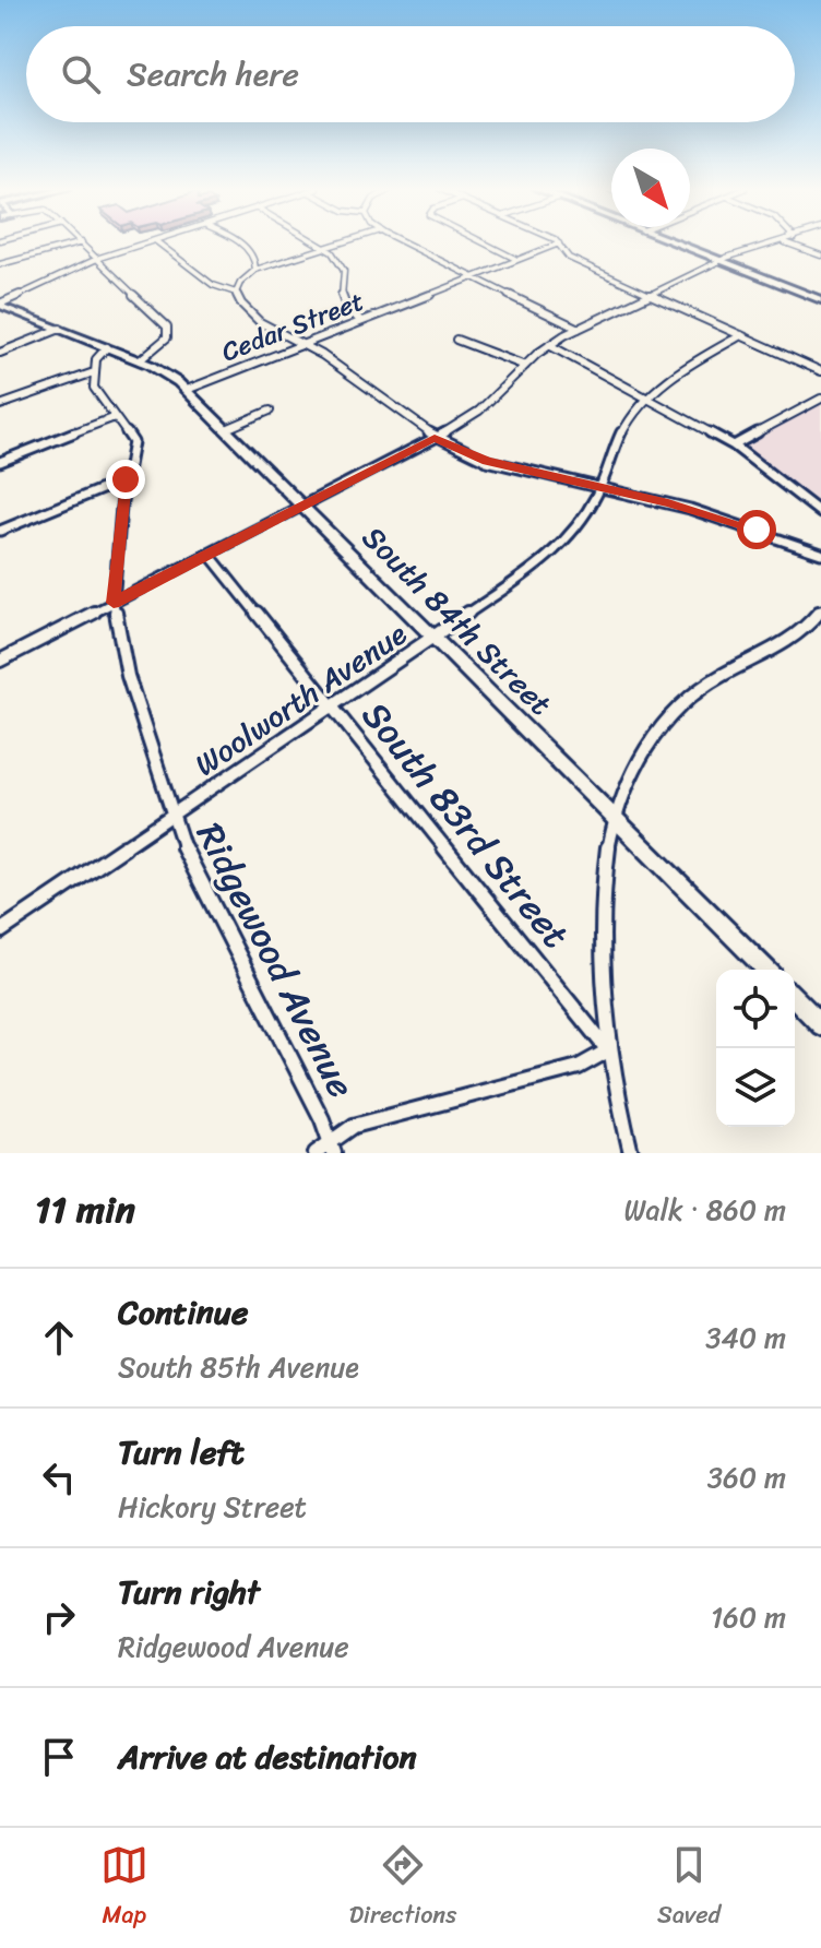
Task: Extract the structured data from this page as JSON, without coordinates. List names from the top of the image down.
{
  "streets": {
    "main road": ["South 84th Street"],
    "street": [
      "Cedar Street",
      "Woolworth Avenue",
      "South 83rd Street",
      "Ridgewood Avenue"
    ]
  },
  "crossings": [
    ["Cedar Street", "South 84th Street"],
    ["South 84th Street", "Woolworth Avenue"],
    ["Woolworth Avenue", "South 83rd Street"],
    ["Woolworth Avenue", "Ridgewood Avenue"]
  ],
  "north": "bottom right",
  "page": {
    "search": "Search here",
    "heading": ["11 min", "Walk · 860 m"],
    "list": [
      ["Continue", "South 85th Avenue", "340 m"],
      ["Turn left", "Hickory Street", "360 m"],
      ["Turn right", "Ridgewood Avenue", "160 m"],
      "Arrive at destination"
    ],
    "nav": ["Map", "Directions", "Saved"]
  }
}
